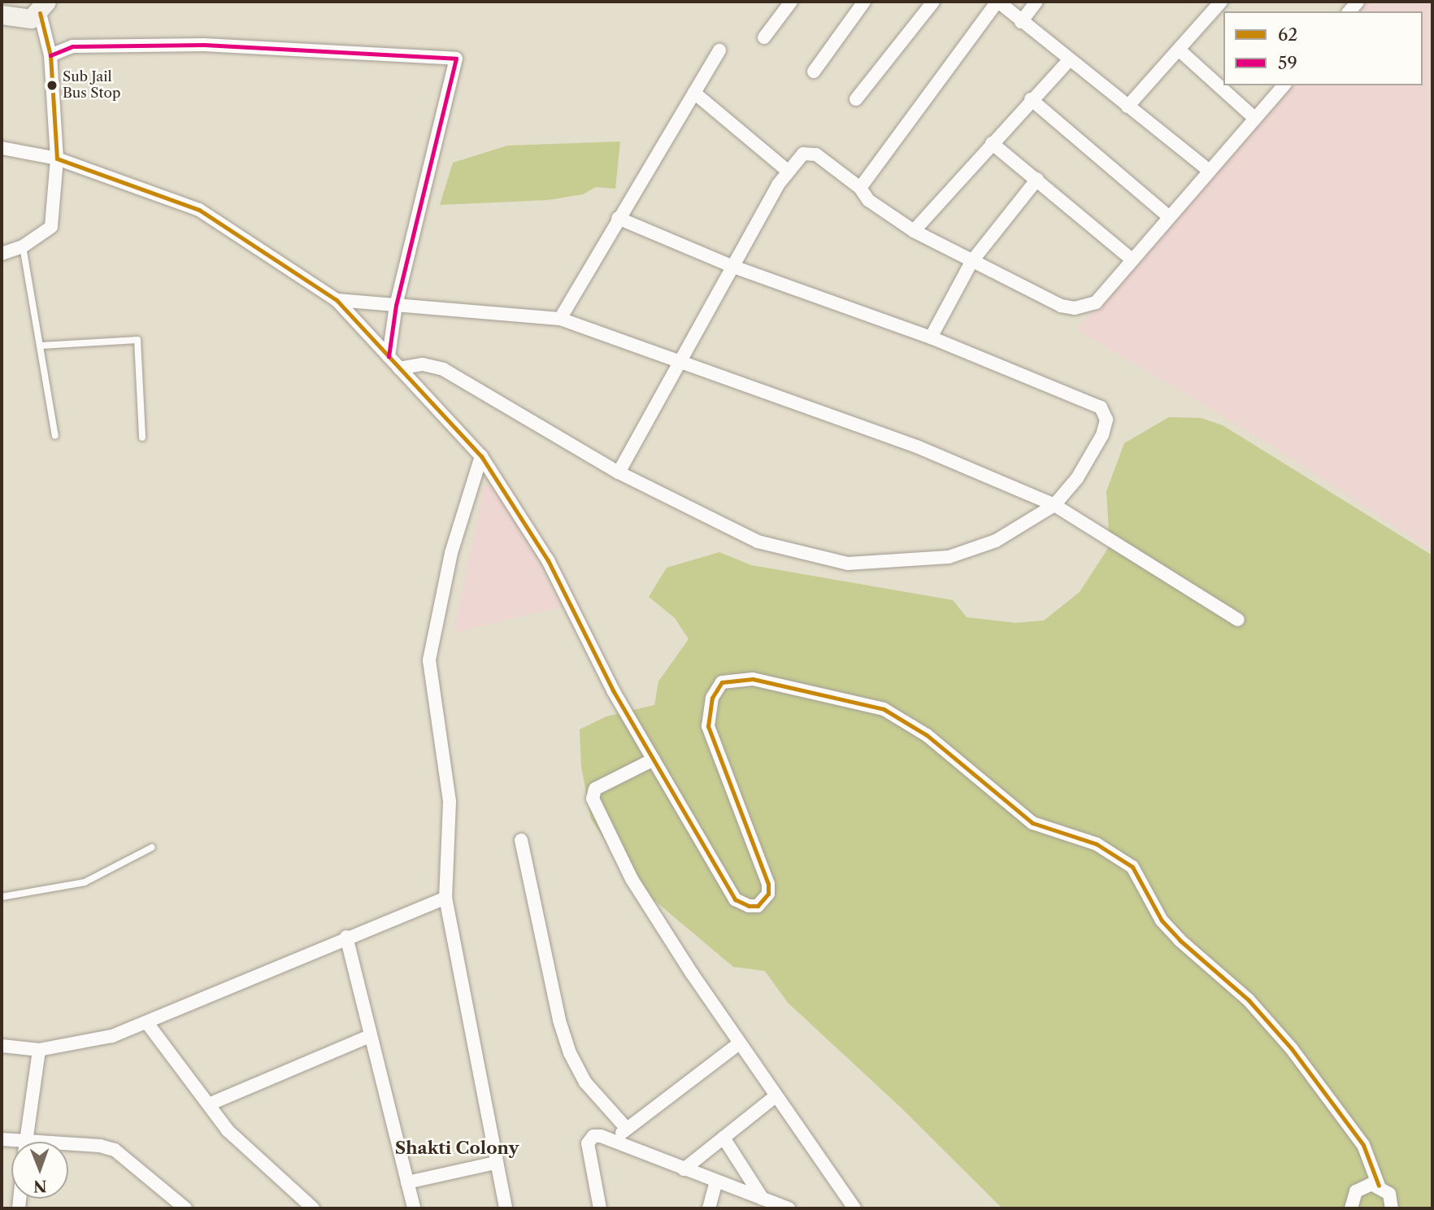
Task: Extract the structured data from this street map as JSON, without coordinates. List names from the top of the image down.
{
  "districts": ["Shakti Colony"],
  "places": ["Sub Jail Bus Stop"],
  "lines": ["transit line 62", "transit line 59"],
  "legend": ["62", "59"],
  "north": "bottom"
}
